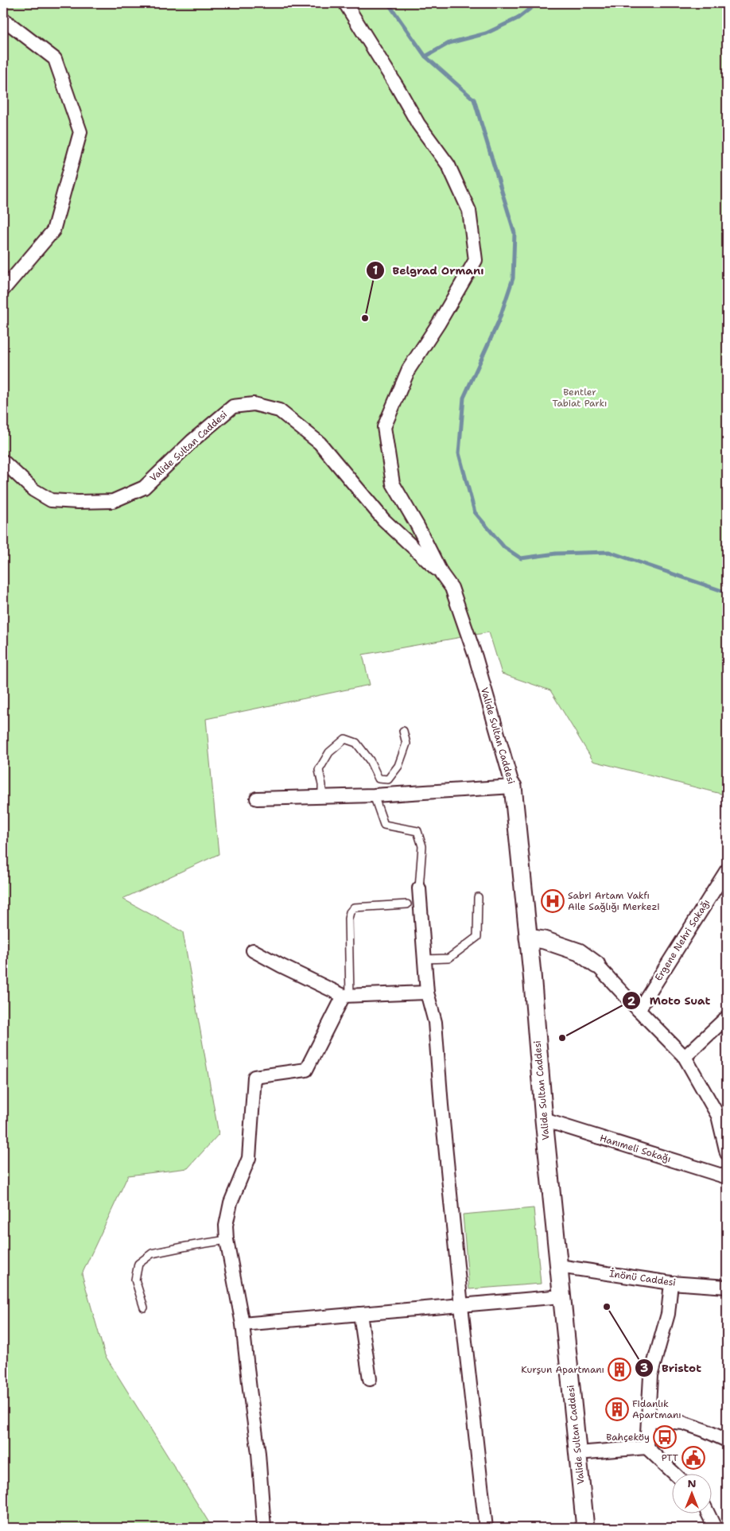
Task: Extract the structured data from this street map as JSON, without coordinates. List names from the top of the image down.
{
  "streets": {
    "street": [
      "Valide Sultan Caddesi",
      "Ergene Nehri Sokağı",
      "Hanımeli Sokağı",
      "İnönü Caddesi"
    ]
  },
  "crossings": [
    ["Valide Sultan Caddesi", "Hanımeli Sokağı"],
    ["Valide Sultan Caddesi", "İnönü Caddesi"]
  ],
  "parks": ["Bentler Tabiat Parkı"],
  "places": {
    "other": ["Belgrad Ormanı", "Moto Suat", "Bristot"],
    "hospital": ["Sabri Artam Vakfı Aile Sağlığı Merkezi"],
    "building": ["Kurşun Apartmanı", "Fidanlık Apartmanı"],
    "bus stop": ["Bahçeköy"],
    "public building": ["PTT"]
  },
  "north": "top"
}
